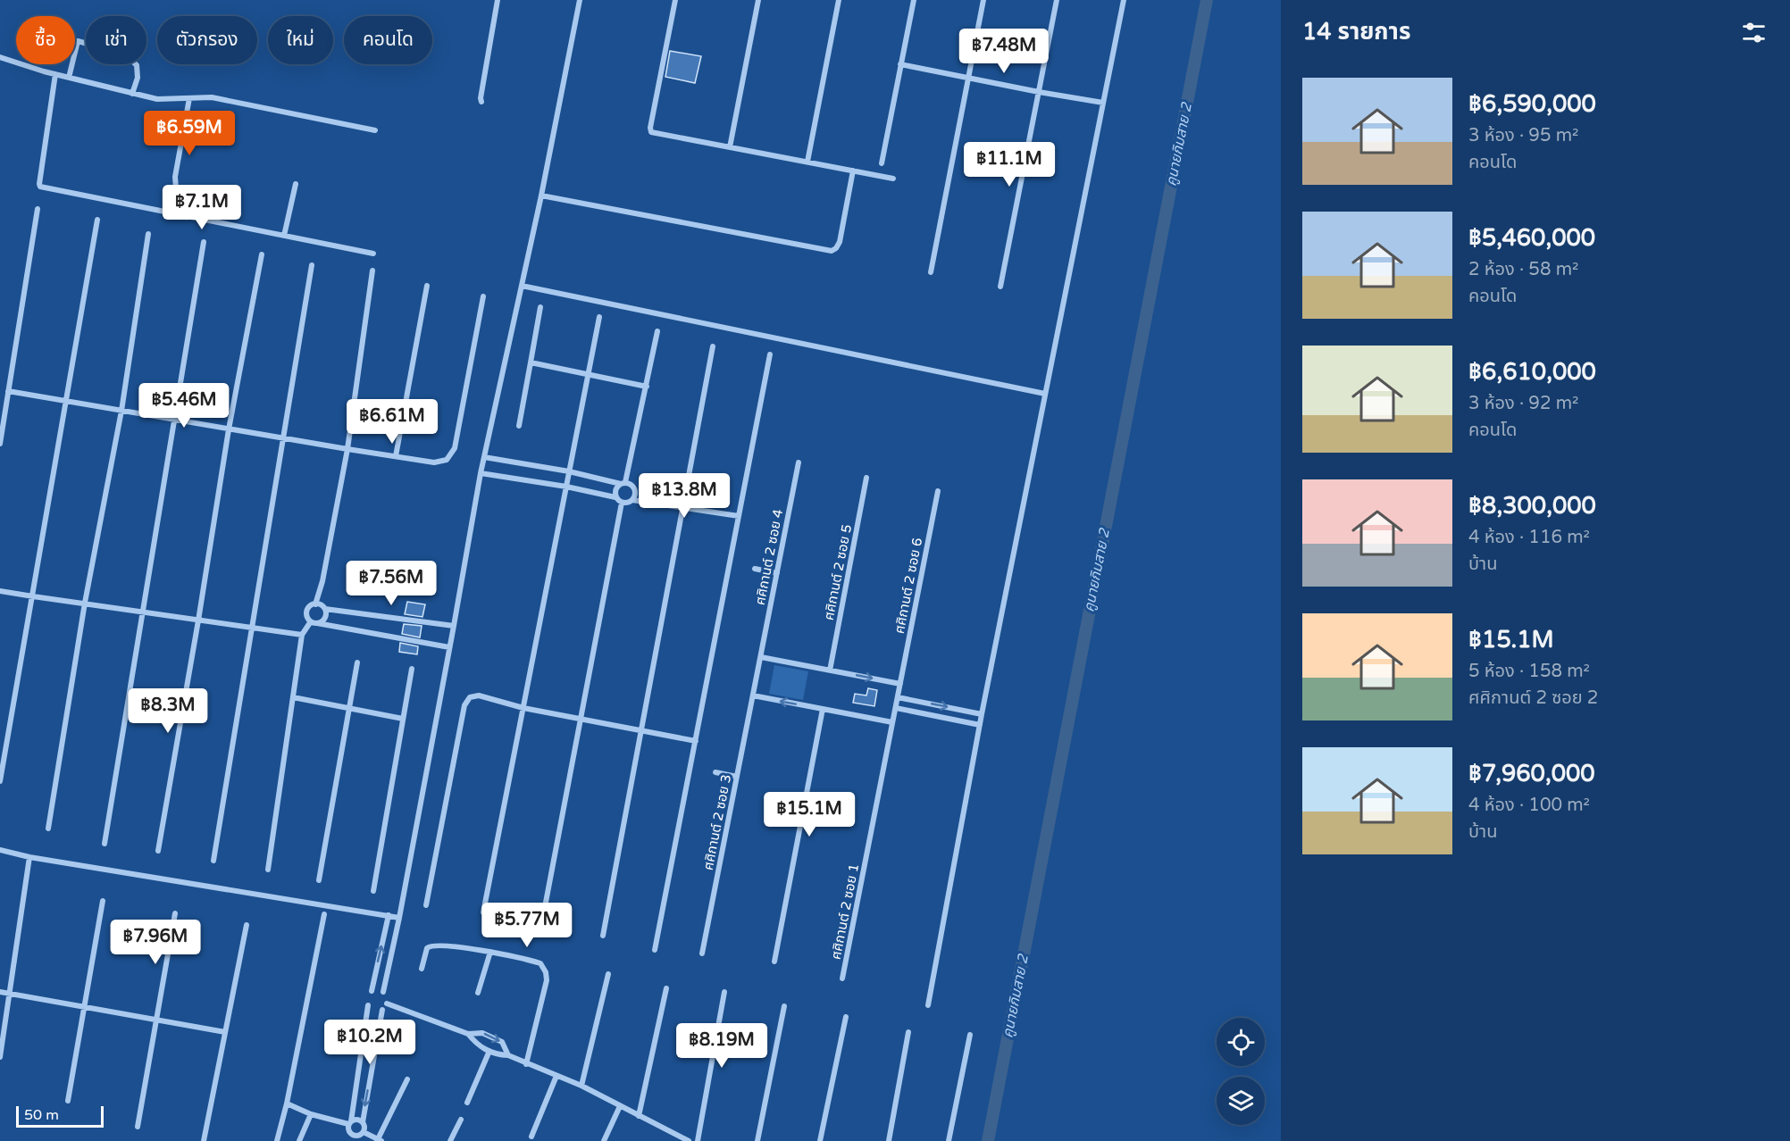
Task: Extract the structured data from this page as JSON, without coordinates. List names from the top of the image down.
{
  "streets": {
    "street": [
      "ศศิกานต์ 2 ซอย 4",
      "ศศิกานต์ 2 ซอย 5",
      "ศศิกานต์ 2 ซอย 6",
      "ศศิกานต์ 2 ซอย 3",
      "ศศิกานต์ 2 ซอย 1"
    ]
  },
  "crossings": [
    ["ศศิกานต์ 2 ซอย 4", "ศศิกานต์ 2 ซอย 3"],
    ["ศศิกานต์ 2 ซอย 6", "ศศิกานต์ 2 ซอย 1"]
  ],
  "water": ["คูนายกิมสาย 2"],
  "scale_bar": "50 m",
  "page": {
    "heading": "14 รายการ",
    "chip": [
      "ซื้อ",
      "เช่า",
      "ตัวกรอง",
      "ใหม่",
      "คอนโด"
    ],
    "price": [
      "฿7.48M",
      "฿6.59M",
      "฿11.1M",
      "฿7.1M",
      "฿5.46M",
      "฿6.61M",
      "฿13.8M",
      "฿7.56M",
      "฿8.3M",
      "฿15.1M",
      "฿5.77M",
      "฿7.96M",
      "฿10.2M",
      "฿8.19M"
    ],
    "list": [
      {
        "name": "฿6,590,000",
        "note": "3 ห้อง · 95 m² · คอนโด"
      },
      {
        "name": "฿5,460,000",
        "note": "2 ห้อง · 58 m² · คอนโด"
      },
      {
        "name": "฿6,610,000",
        "note": "3 ห้อง · 92 m² · คอนโด"
      },
      {
        "name": "฿8,300,000",
        "note": "4 ห้อง · 116 m² · บ้าน"
      },
      {
        "name": "฿15.1M",
        "note": "5 ห้อง · 158 m² · ศศิกานต์ 2 ซอย 2"
      },
      {
        "name": "฿7,960,000",
        "note": "4 ห้อง · 100 m² · บ้าน"
      }
    ],
    "scale": "50 m"
  }
}
